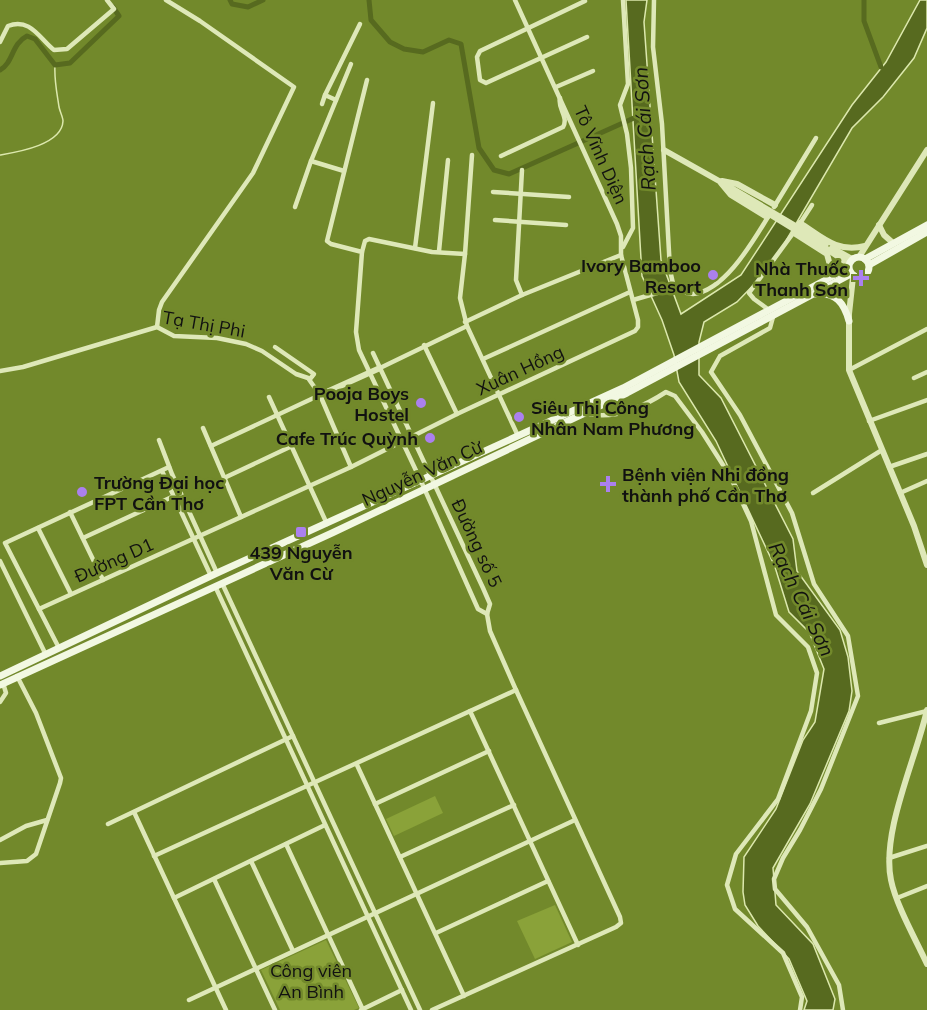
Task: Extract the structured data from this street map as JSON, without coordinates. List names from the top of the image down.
{
  "streets": {
    "main road": ["Nguyễn Văn Cừ"],
    "street": [
      "Tô Vĩnh Diện",
      "Tạ Thị Phi",
      "Xuân Hồng",
      "Đường số 5",
      "Đường D1"
    ]
  },
  "crossings": [
    ["Tô Vĩnh Diện", "Xuân Hồng"],
    ["Xuân Hồng", "Đường số 5"],
    ["Xuân Hồng", "Đường D1"],
    ["Nguyễn Văn Cừ", "Đường số 5"]
  ],
  "water": ["Rạch Cái Sơn"],
  "parks": ["Công viên An Bình"],
  "places": {
    "other": [
      "Ivory Bamboo Resort",
      "Pooja Boys Hostel",
      "Siêu Thị Công Nhân Nam Phương",
      "Cafe Trúc Quỳnh",
      "Trường Đại học FPT Cần Thơ"
    ],
    "health": ["Nhà Thuốc Thanh Sơn", "Bệnh viện Nhi đồng thành phố Cần Thơ"],
    "transit": ["439 Nguyễn Văn Cừ"]
  }
}
